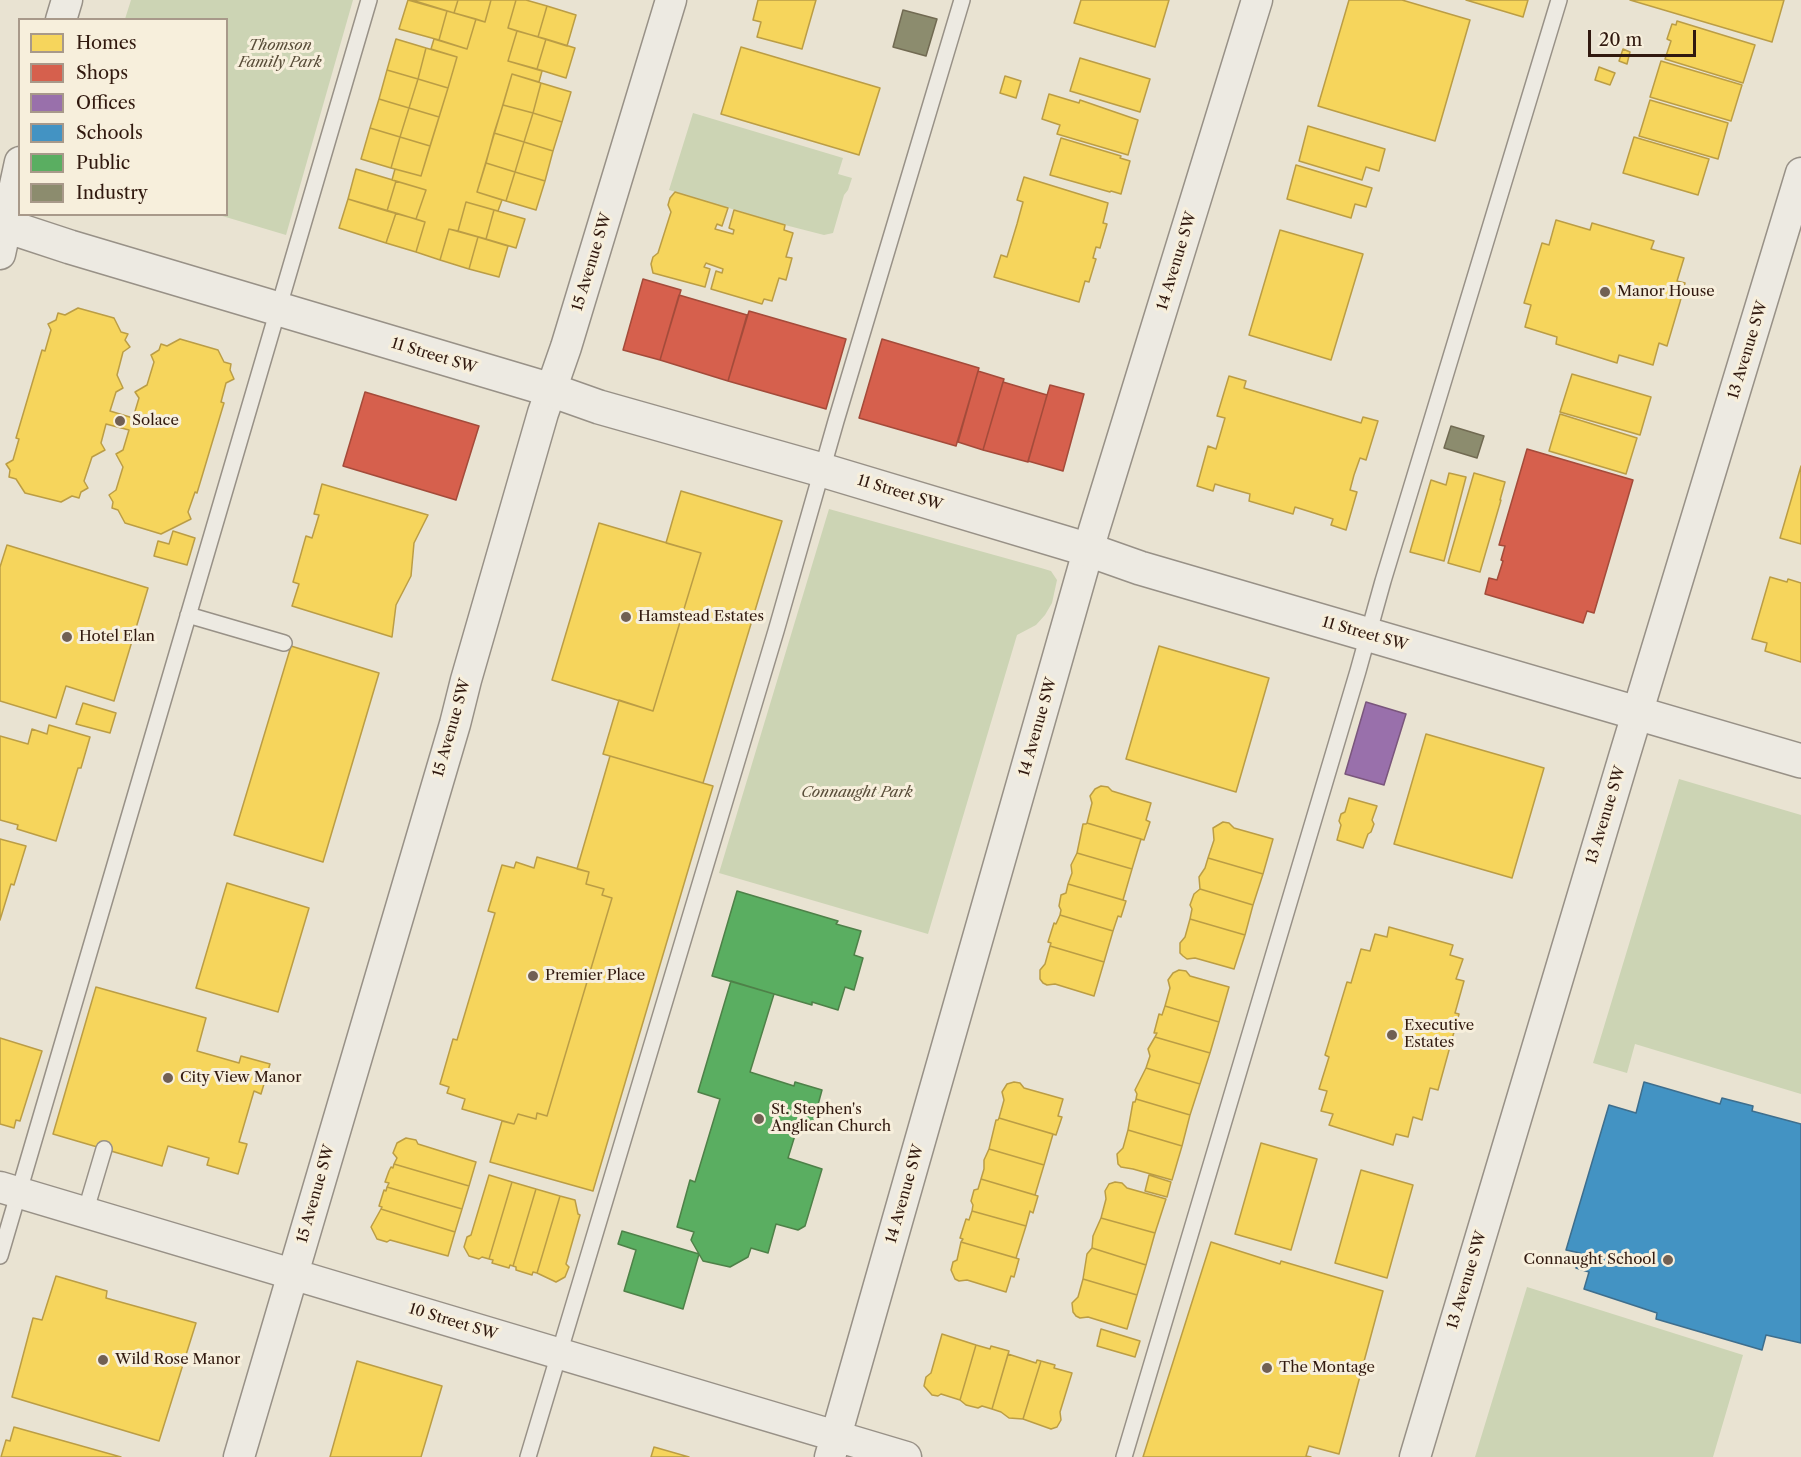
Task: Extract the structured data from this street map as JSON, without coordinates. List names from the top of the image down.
{
  "streets": {
    "street": [
      "14 Avenue SW",
      "15 Avenue SW",
      "13 Avenue SW",
      "11 Street SW",
      "10 Street SW"
    ]
  },
  "crossings": [
    ["14 Avenue SW", "11 Street SW"],
    ["14 Avenue SW", "10 Street SW"],
    ["15 Avenue SW", "11 Street SW"],
    ["15 Avenue SW", "10 Street SW"],
    ["13 Avenue SW", "11 Street SW"]
  ],
  "parks": ["Thomson Family Park", "Connaught Park"],
  "places": [
    "Manor House",
    "Solace",
    "Hamstead Estates",
    "Hotel Elan",
    "Premier Place",
    "Executive Estates",
    "City View Manor",
    "St. Stephen's Anglican Church",
    "Connaught School",
    "Wild Rose Manor",
    "The Montage"
  ],
  "legend": [
    "Homes",
    "Shops",
    "Offices",
    "Schools",
    "Public",
    "Industry"
  ],
  "scale_bar": "20 m"
}
